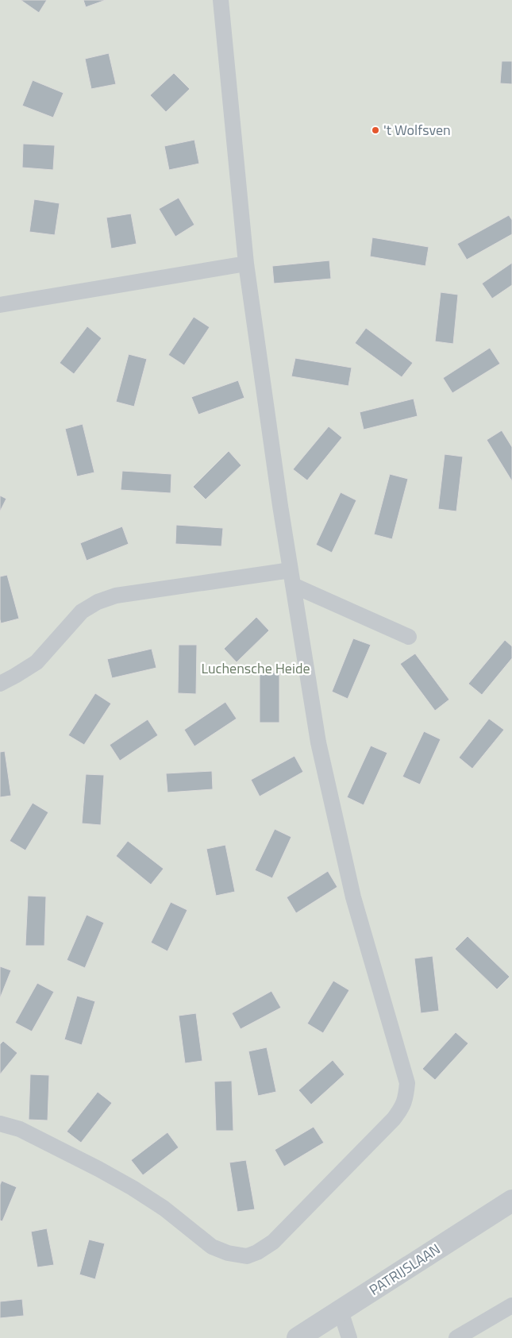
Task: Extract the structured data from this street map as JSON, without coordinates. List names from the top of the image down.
{
  "streets": {
    "street": ["PATRIJSLAAN"]
  },
  "parks": ["Luchensche Heide"],
  "places": ["'t Wolfsven"]
}
